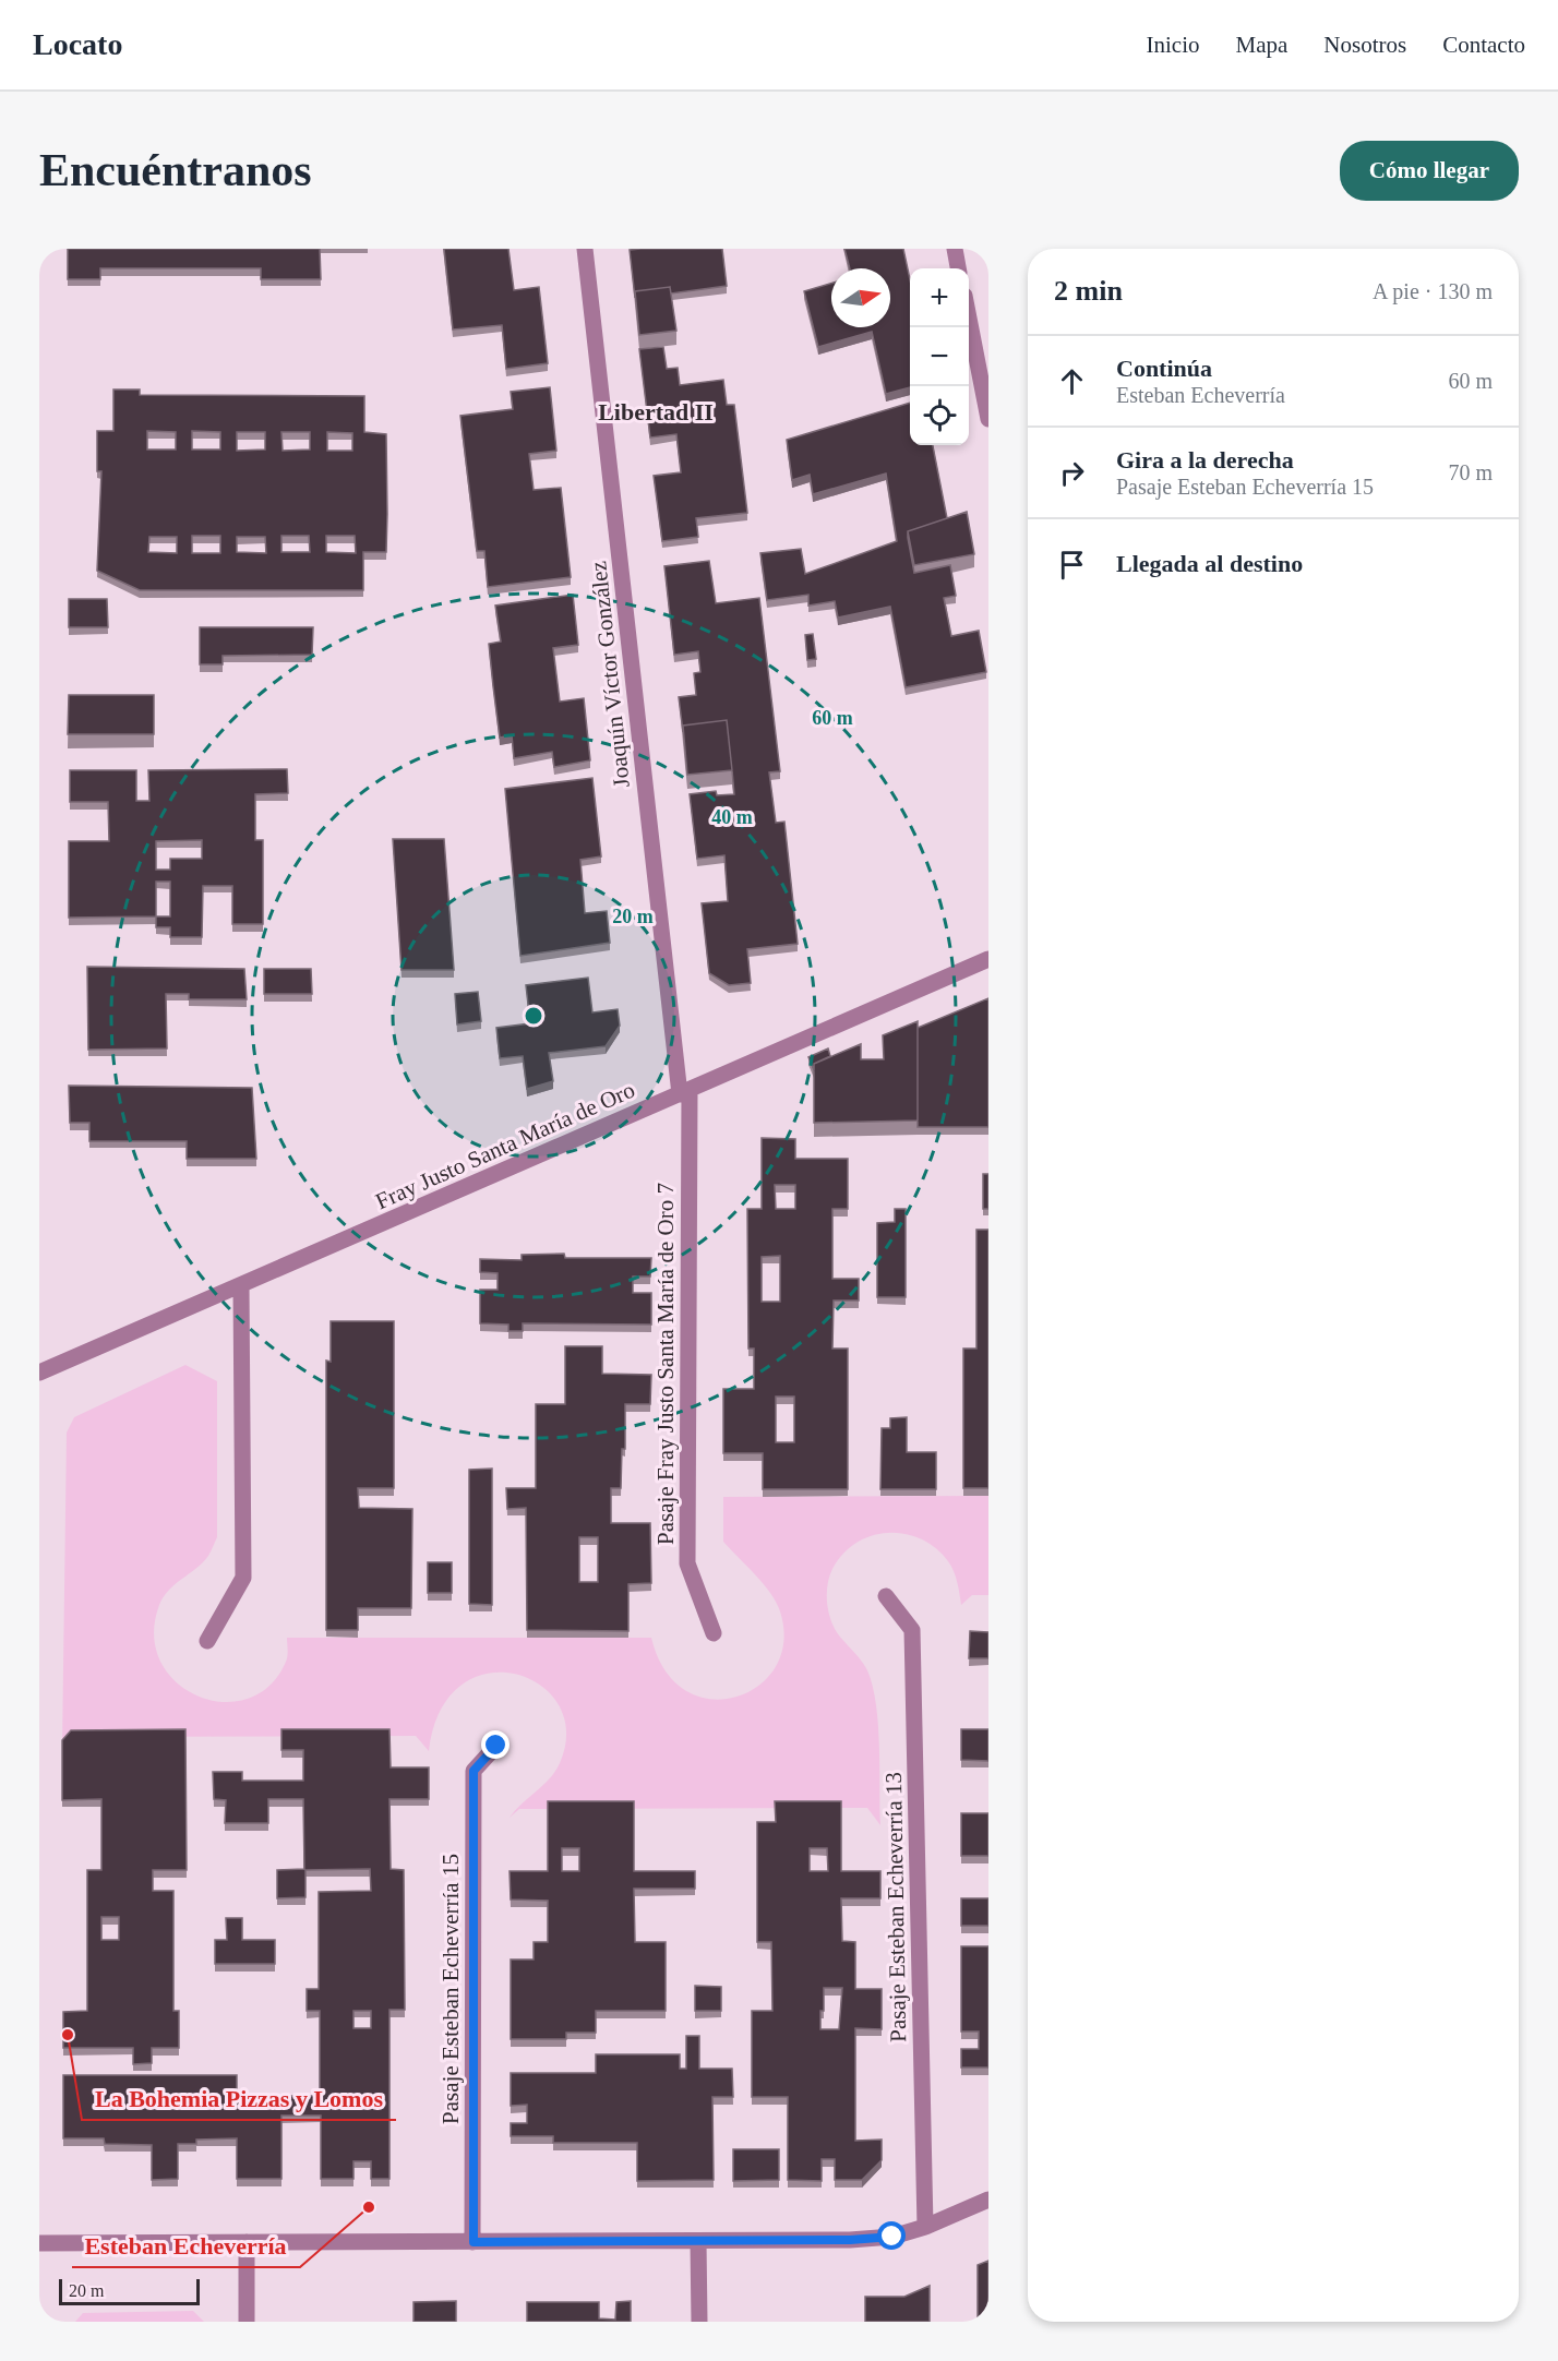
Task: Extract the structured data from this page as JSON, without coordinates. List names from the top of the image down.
{
  "streets": {
    "street": [
      "Joaquín Víctor González",
      "Fray Justo Santa María de Oro",
      "Pasaje Fray Justo Santa María de Oro 7",
      "Pasaje Esteban Echeverría 13",
      "Pasaje Esteban Echeverría 15"
    ]
  },
  "crossings": [
    ["Joaquín Víctor González", "Fray Justo Santa María de Oro"],
    ["Joaquín Víctor González", "Pasaje Fray Justo Santa María de Oro 7"],
    ["Fray Justo Santa María de Oro", "Pasaje Fray Justo Santa María de Oro 7"]
  ],
  "districts": ["Libertad II"],
  "places": ["La Bohemia Pizzas y Lomos", "Esteban Echeverría"],
  "scale_bar": "20 m",
  "north": "right",
  "page": {
    "header": "Locato",
    "nav": [
      "Inicio",
      "Mapa",
      "Nosotros",
      "Contacto"
    ],
    "buttons": "Cómo llegar",
    "title": "Encuéntranos",
    "heading": ["2 min", "A pie · 130 m"],
    "map_buttons": ["+", "−"],
    "list": [
      ["Continúa", "Esteban Echeverría", "60 m"],
      ["Gira a la derecha", "Pasaje Esteban Echeverría 15", "70 m"],
      "Llegada al destino"
    ],
    "scale": "20 m"
  },
  "rings": ["60 m", "40 m", "20 m"]
}
